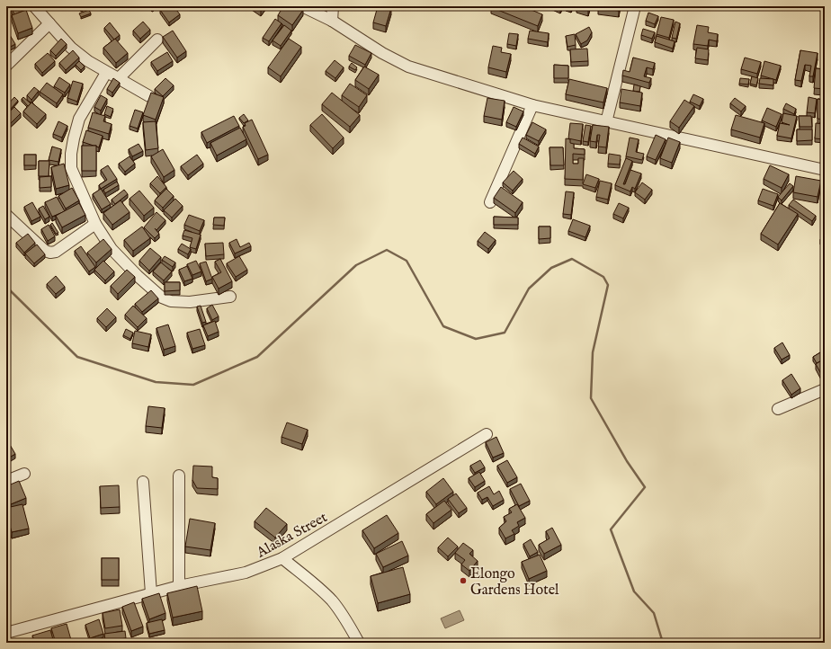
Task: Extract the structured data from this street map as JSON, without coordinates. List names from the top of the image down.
{
  "streets": {
    "street": ["Alaska Street"]
  },
  "places": ["Elongo Gardens Hotel"]
}
